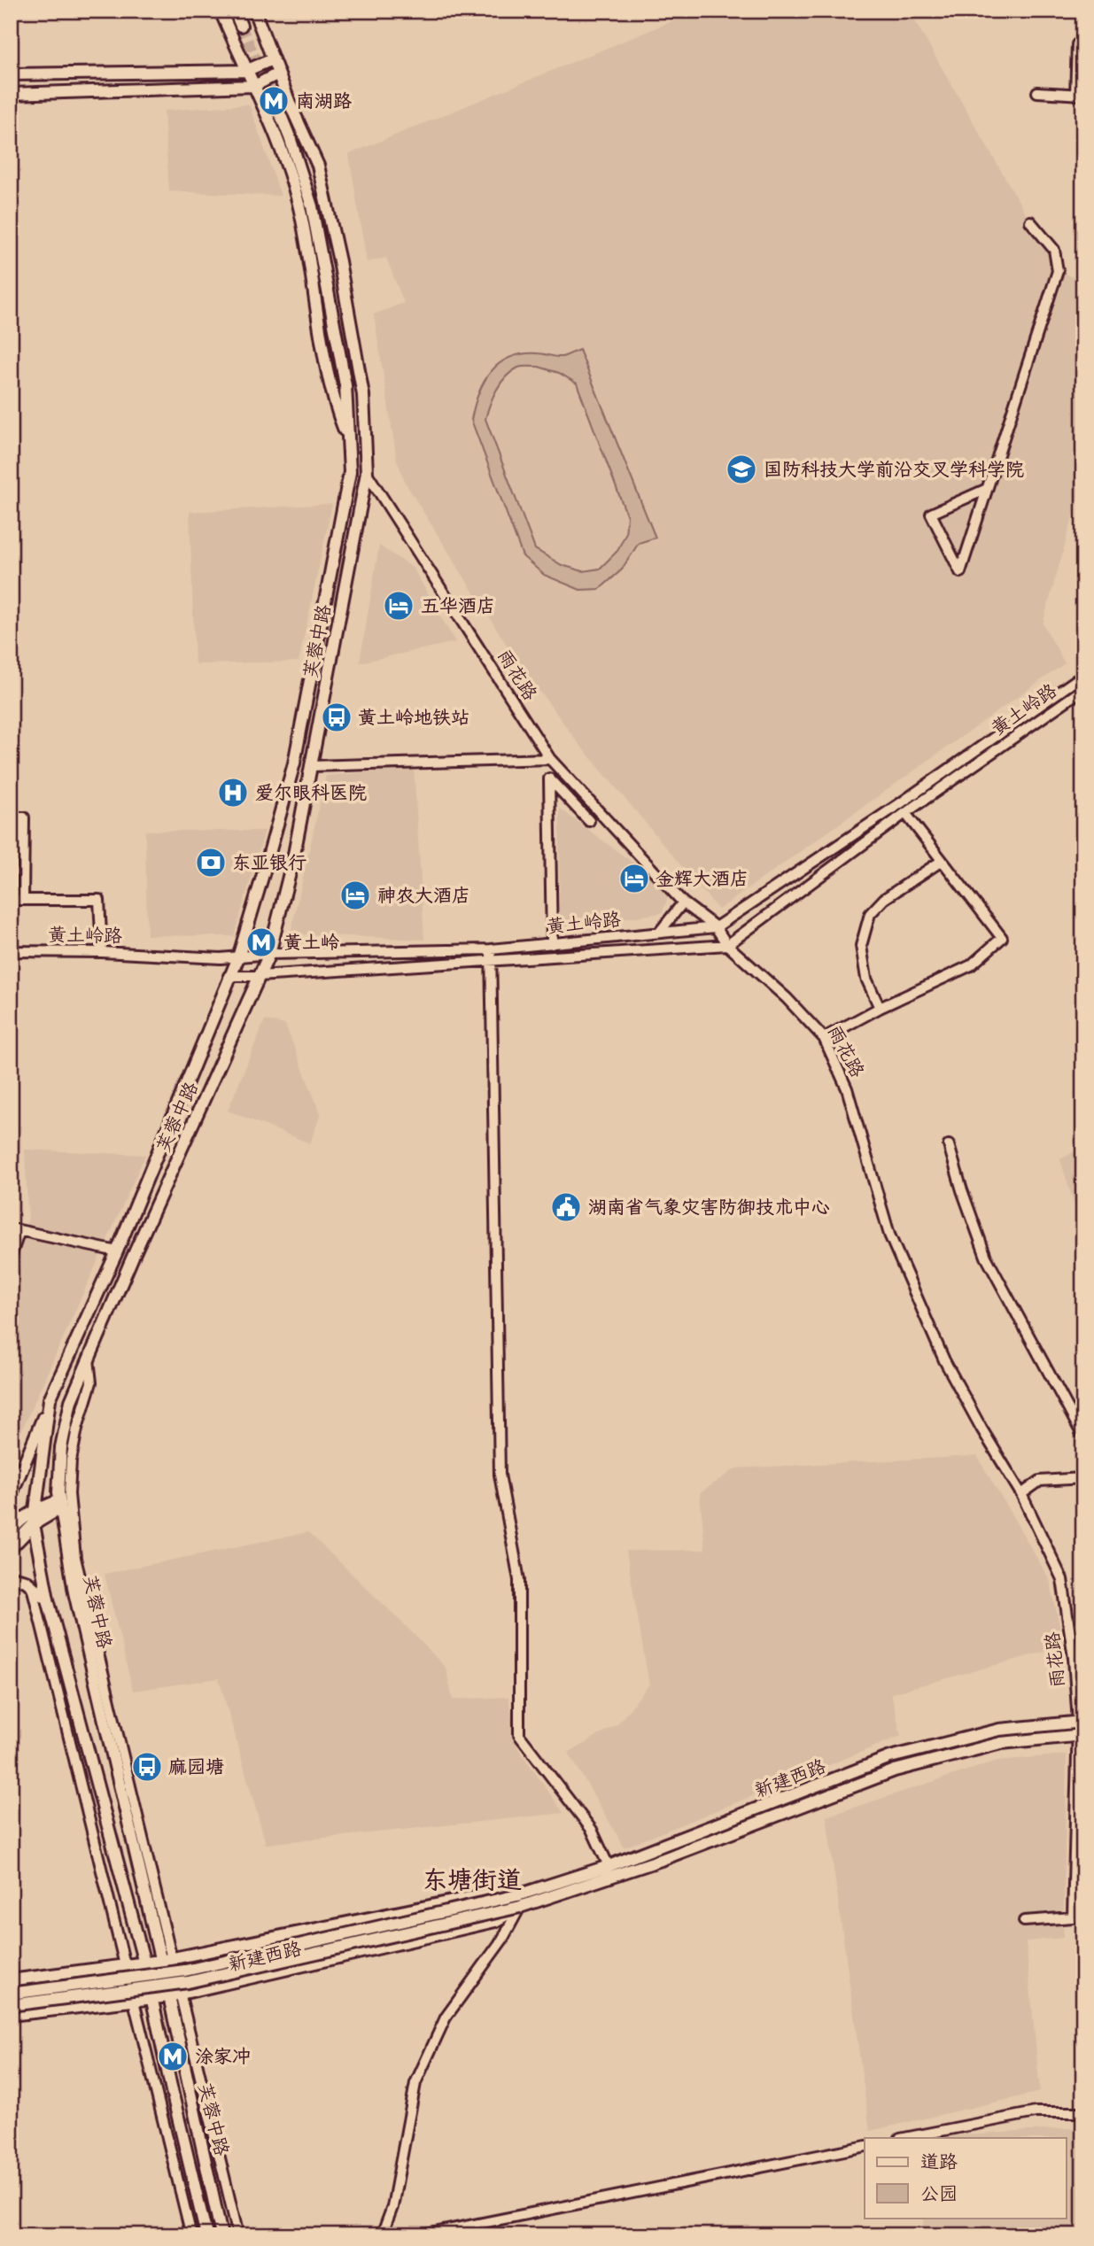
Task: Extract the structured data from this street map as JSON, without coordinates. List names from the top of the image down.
{
  "streets": {
    "main road": ["芙蓉中路", "新建西路"],
    "street": ["雨花路", "黄土岭路"]
  },
  "crossings": [
    ["芙蓉中路", "雨花路"],
    ["芙蓉中路", "黄土岭路"],
    ["芙蓉中路", "新建西路"],
    ["雨花路", "黄土岭路"],
    ["雨花路", "新建西路"]
  ],
  "districts": ["东塘街道"],
  "places": {
    "metro station": ["南湖路", "黄土岭", "涂家冲"],
    "school or university": ["国防科技大学前沿交叉学科学院"],
    "hotel": ["五华酒店", "金辉大酒店", "神农大酒店"],
    "bus stop": ["黄土岭地铁站", "麻园塘"],
    "hospital": ["爱尔眼科医院"],
    "bank": ["东亚银行"],
    "public building": ["湖南省气象灾害防御技术中心"]
  },
  "legend": ["道路", "公园"]
}
